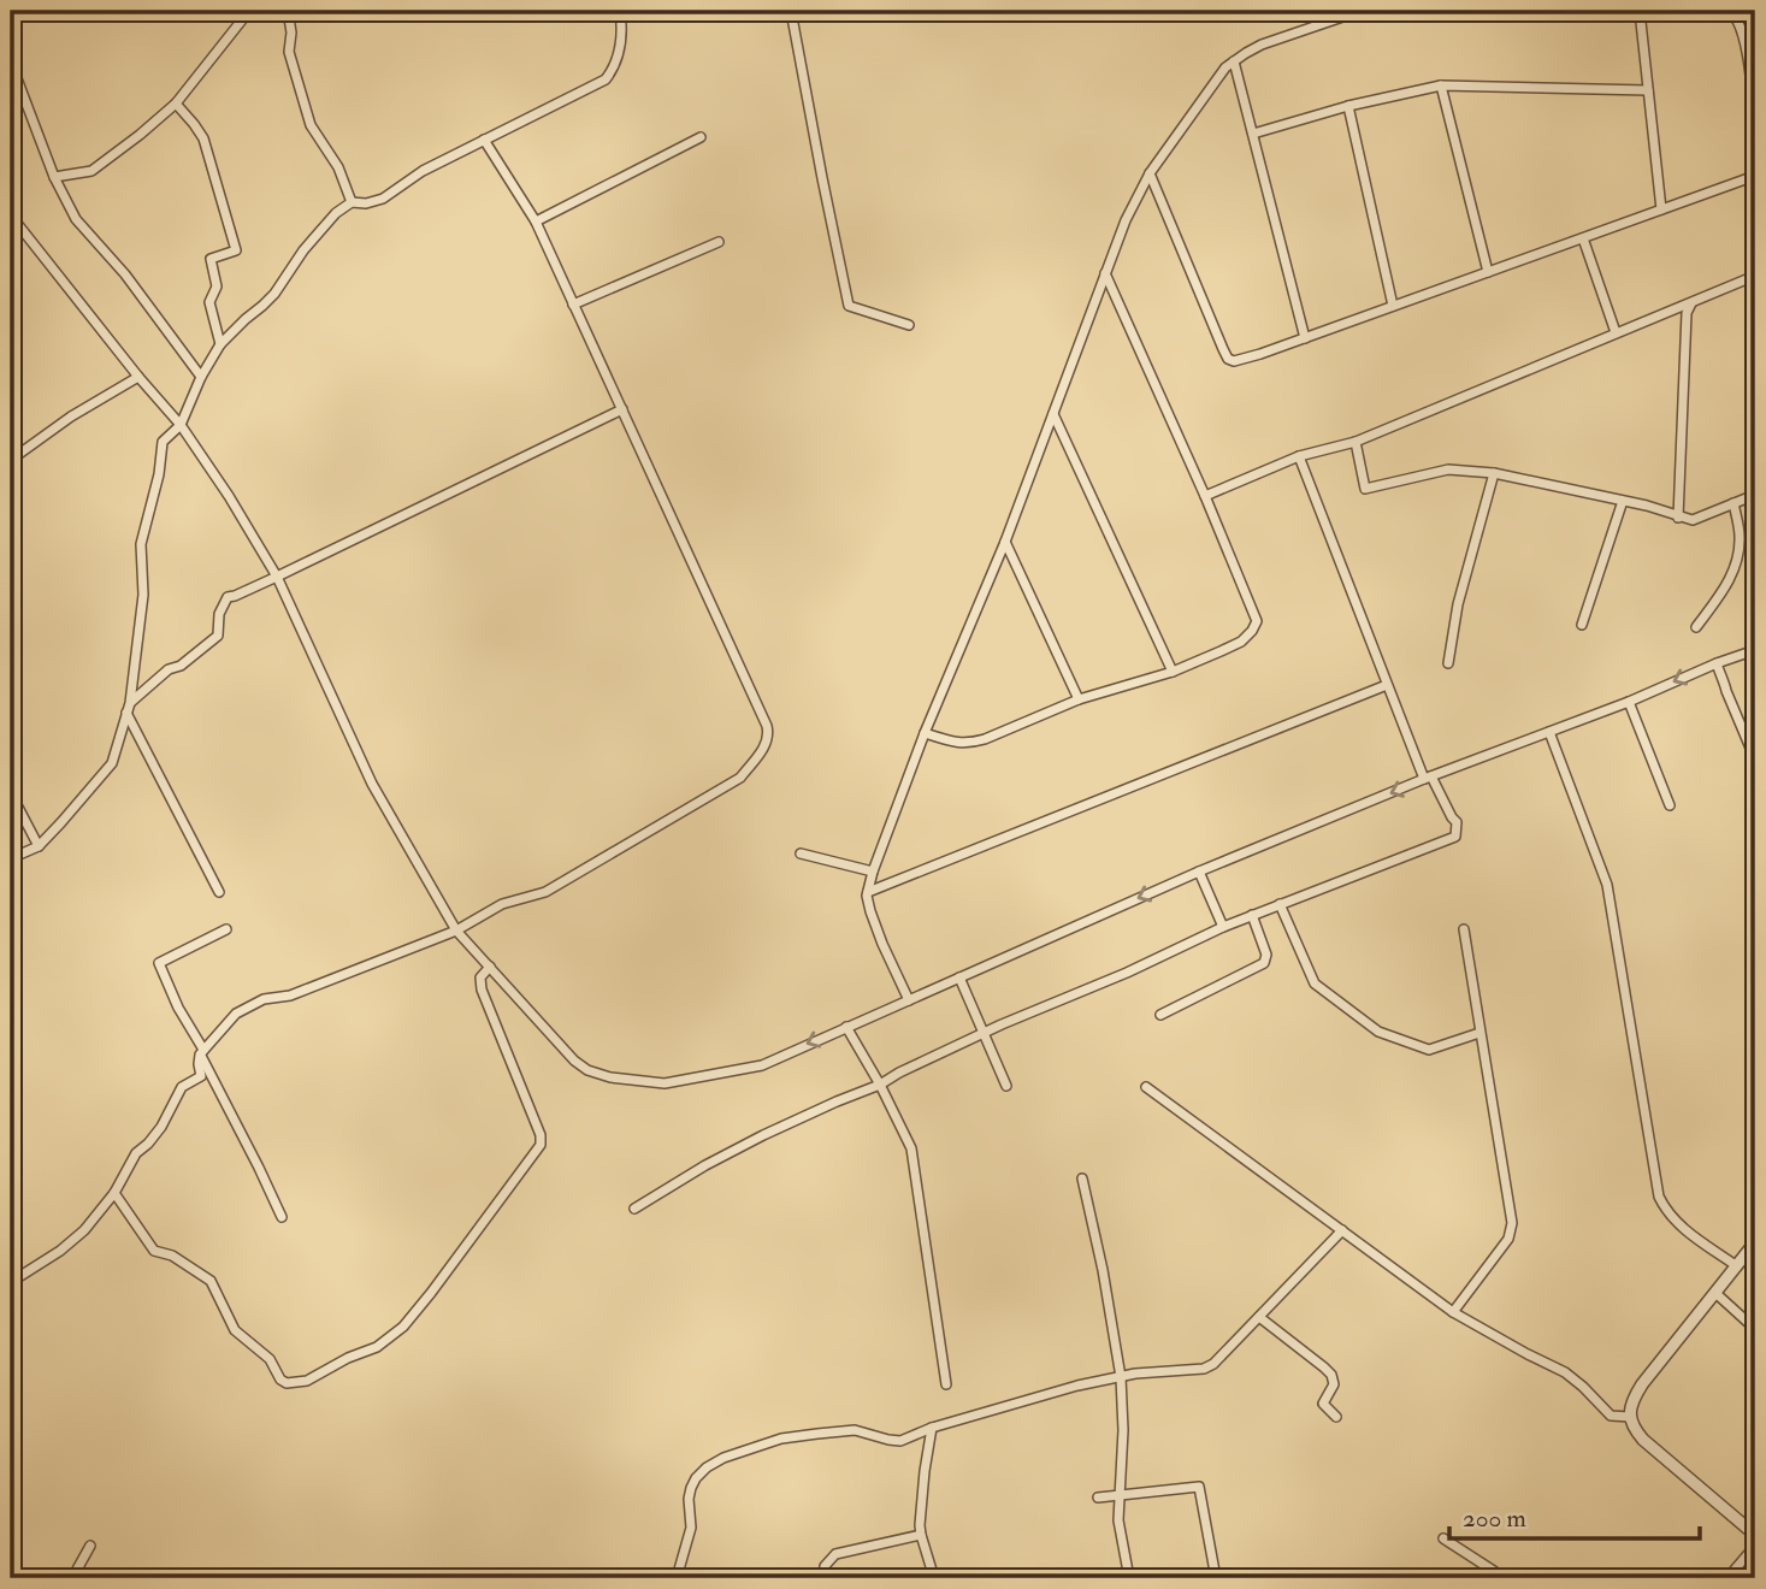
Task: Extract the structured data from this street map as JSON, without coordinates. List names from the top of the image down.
{
  "scale_bar": "200 m"
}
